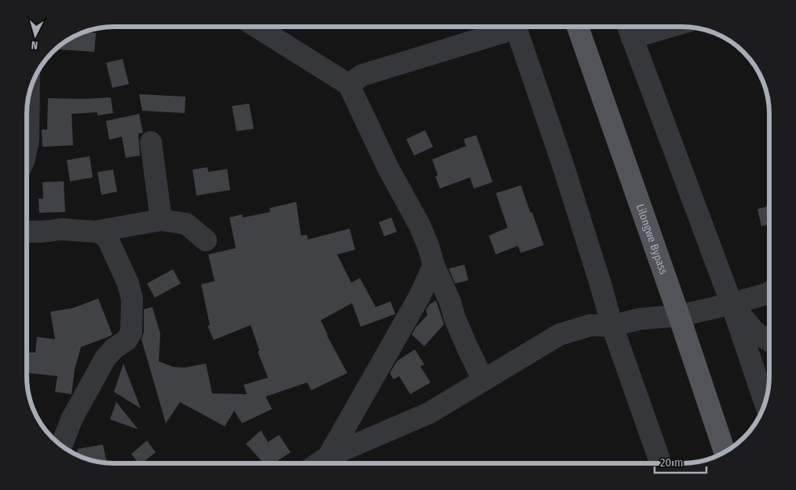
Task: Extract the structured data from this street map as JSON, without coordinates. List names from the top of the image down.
{
  "streets": {
    "main road": ["Lilongwe Bypass"]
  },
  "scale_bar": "20 m",
  "north": "bottom"
}
